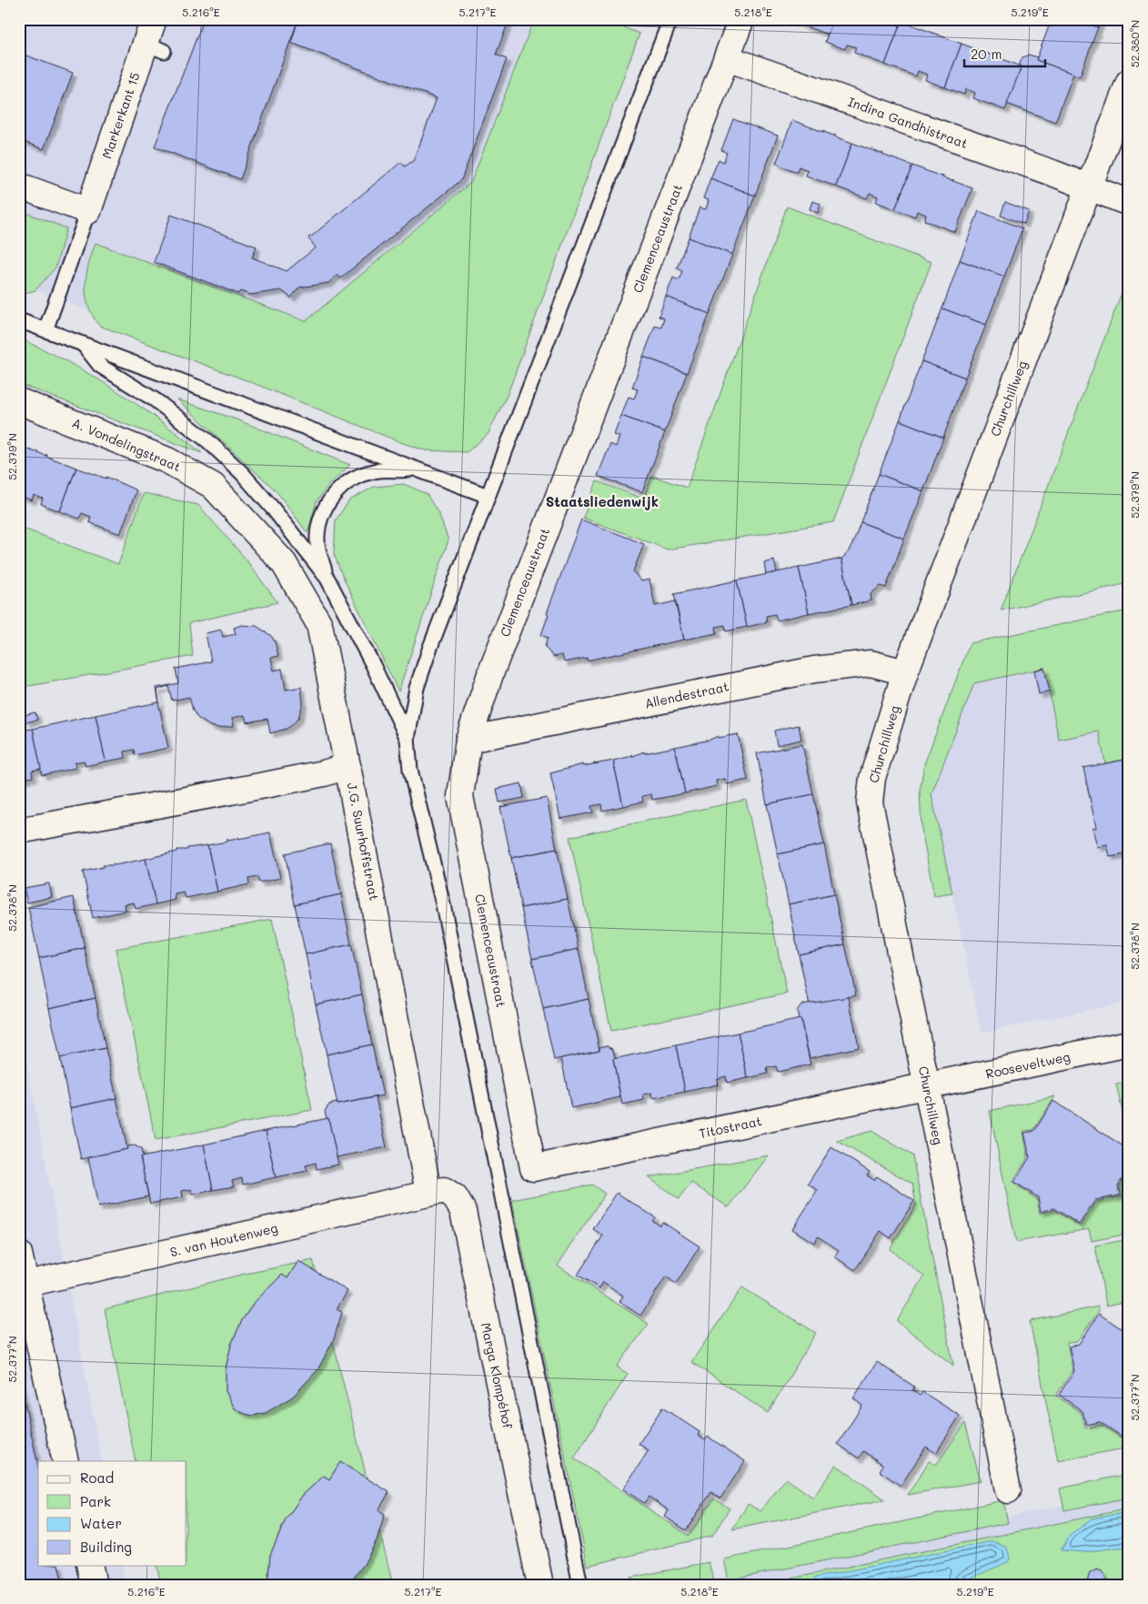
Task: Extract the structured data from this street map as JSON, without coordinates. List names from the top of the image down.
{
  "streets": {
    "street": [
      "Markerkant 15",
      "Indira Gandhistraat",
      "Clemenceaustraat",
      "Churchillweg",
      "A. Vondelingstraat",
      "Allendestraat",
      "J.G. Suurhoffstraat",
      "Rooseveltweg",
      "Titostraat",
      "S. van Houtenweg",
      "Marga Klompéhof"
    ]
  },
  "crossings": [
    ["Indira Gandhistraat", "Clemenceaustraat"],
    ["Indira Gandhistraat", "Churchillweg"],
    ["Clemenceaustraat", "Allendestraat"],
    ["Clemenceaustraat", "Titostraat"],
    ["Churchillweg", "Allendestraat"],
    ["Churchillweg", "Rooseveltweg"],
    ["Churchillweg", "Titostraat"],
    ["A. Vondelingstraat", "J.G. Suurhoffstraat"],
    ["J.G. Suurhoffstraat", "S. van Houtenweg"],
    ["J.G. Suurhoffstraat", "Marga Klompéhof"],
    ["Rooseveltweg", "Titostraat"],
    ["S. van Houtenweg", "Marga Klompéhof"]
  ],
  "districts": ["Staatsliedenwijk"],
  "legend": [
    "Road",
    "Park",
    "Water",
    "Building"
  ],
  "scale_bar": "20 m",
  "coordinates": [
    "5.216°E",
    "5.217°E",
    "5.218°E",
    "5.219°E",
    "52.380°N",
    "52.379°N",
    "52.378°N",
    "52.377°N"
  ]
}
